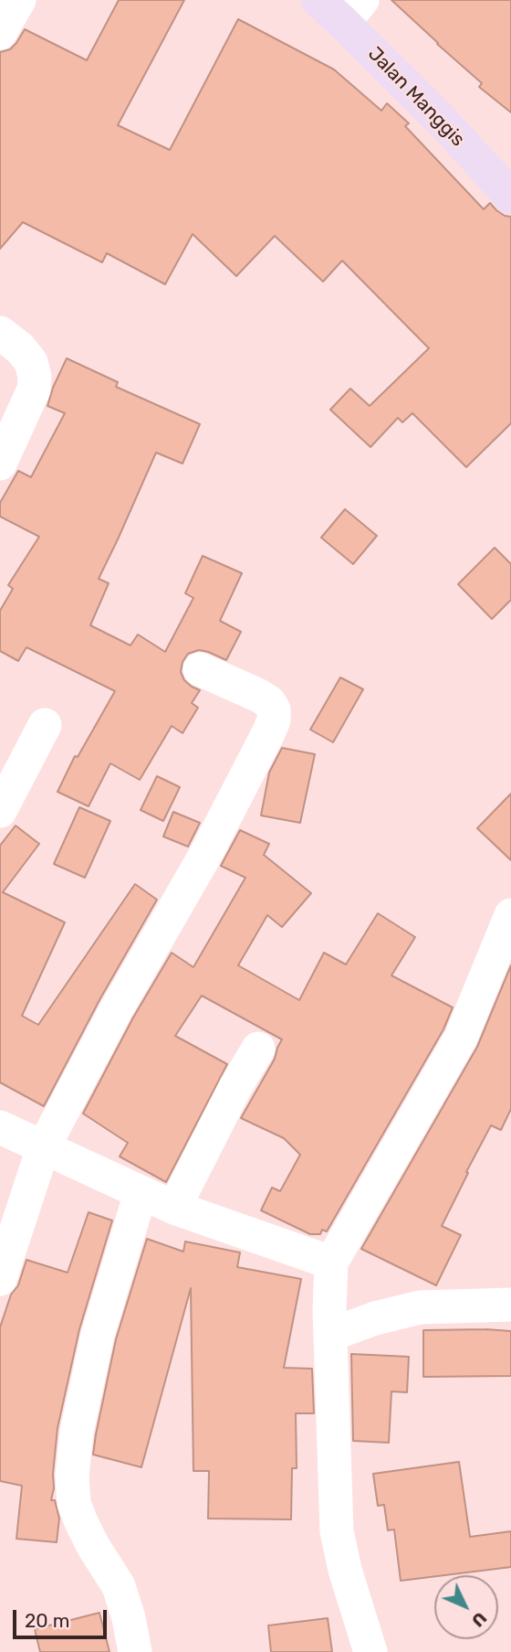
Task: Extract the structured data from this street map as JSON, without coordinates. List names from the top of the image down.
{
  "streets": {
    "street": ["Jalan Manggis"]
  },
  "scale_bar": "20 m",
  "north": "bottom right"
}
